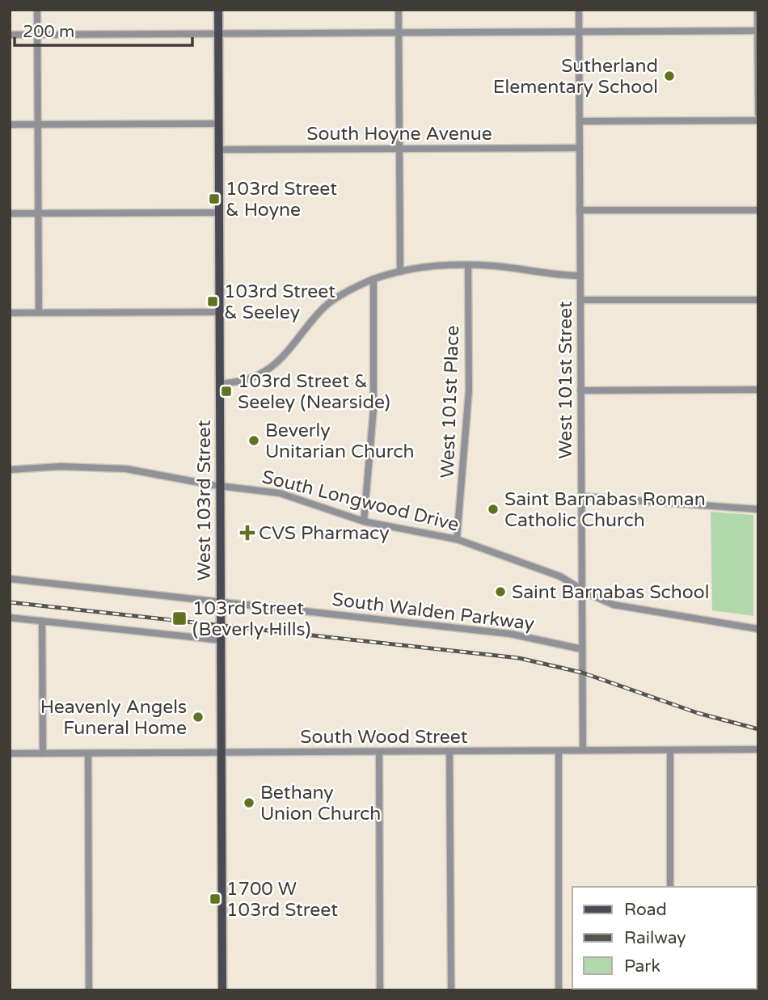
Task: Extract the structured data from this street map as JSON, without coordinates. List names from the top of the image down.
{
  "streets": {
    "main road": ["West 103rd Street"],
    "street": [
      "South Hoyne Avenue",
      "West 101st Street",
      "West 101st Place",
      "South Longwood Drive",
      "South Walden Parkway",
      "South Wood Street"
    ]
  },
  "crossings": [
    ["South Hoyne Avenue", "West 101st Street"],
    ["South Hoyne Avenue", "West 103rd Street"],
    ["West 101st Street", "South Longwood Drive"],
    ["West 101st Street", "South Walden Parkway"],
    ["West 101st Street", "South Wood Street"],
    ["West 101st Place", "South Longwood Drive"],
    ["West 103rd Street", "South Longwood Drive"],
    ["West 103rd Street", "South Walden Parkway"],
    ["West 103rd Street", "South Wood Street"]
  ],
  "places": {
    "other": [
      "Sutherland Elementary School",
      "Beverly Unitarian Church",
      "Saint Barnabas Roman Catholic Church",
      "Saint Barnabas School",
      "Heavenly Angels Funeral Home",
      "Bethany Union Church"
    ],
    "transit": [
      "103rd Street & Hoyne",
      "103rd Street & Seeley",
      "103rd Street & Seeley (Nearside)",
      "103rd Street (Beverly Hills)",
      "1700 W 103rd Street"
    ],
    "health": ["CVS Pharmacy"]
  },
  "legend": ["Road", "Railway", "Park"],
  "scale_bar": "200 m"
}
